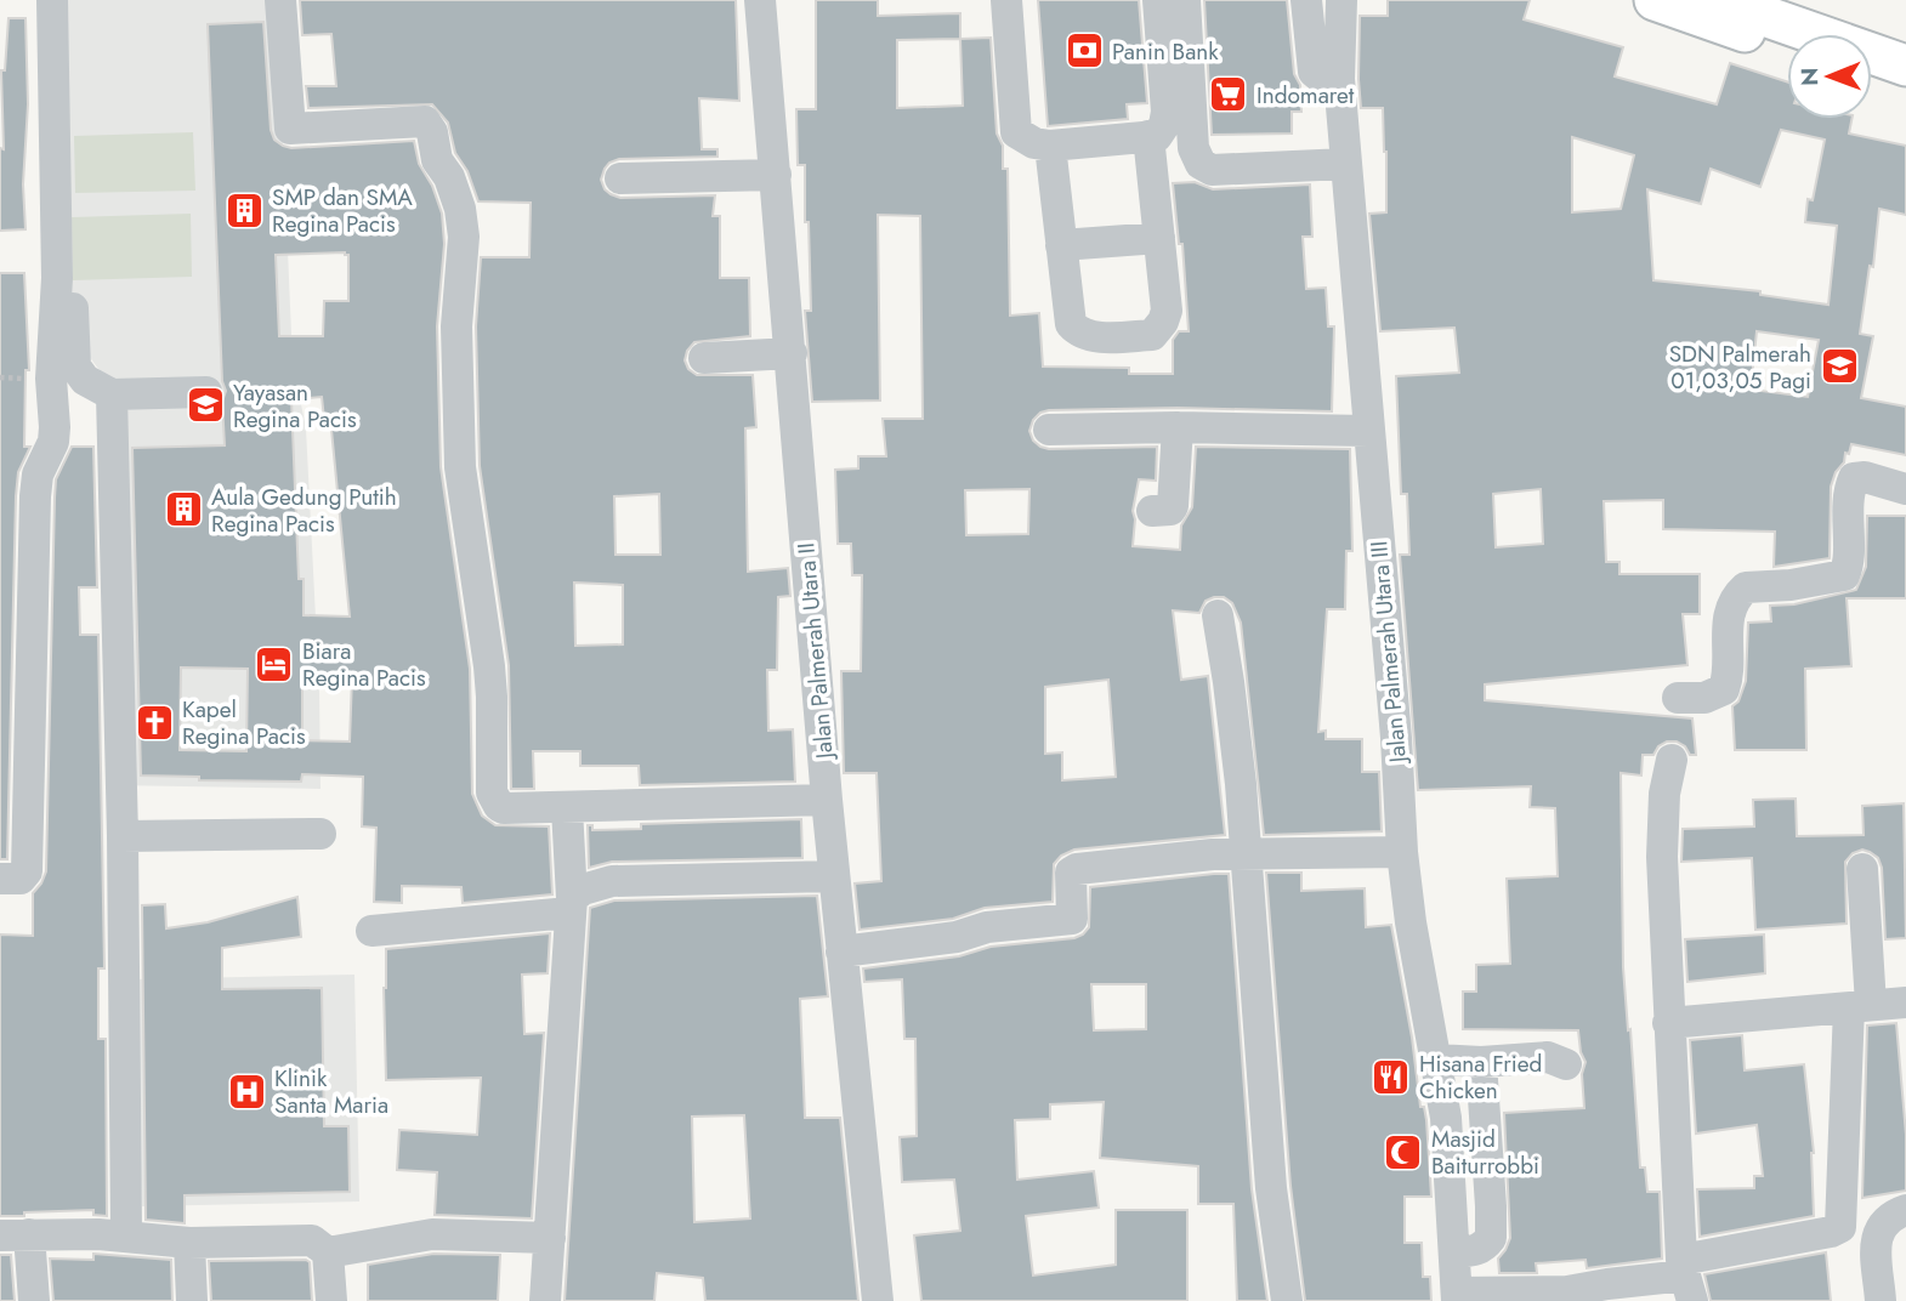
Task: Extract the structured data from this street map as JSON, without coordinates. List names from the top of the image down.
{
  "streets": {
    "street": ["Jalan Palmerah Utara II", "Jalan Palmerah Utara III"]
  },
  "places": {
    "bank": ["Panin Bank"],
    "supermarket": ["Indomaret"],
    "building": ["SMP dan SMA Regina Pacis", "Aula Gedung Putih Regina Pacis"],
    "school or university": ["SDN Palmerah 01,03,05 Pagi", "Yayasan Regina Pacis"],
    "hotel": ["Biara Regina Pacis"],
    "church": ["Kapel Regina Pacis"],
    "restaurant": ["Hisana Fried Chicken"],
    "hospital": ["Klinik Santa Maria"],
    "mosque": ["Masjid Baiturrobbi"]
  },
  "north": "left"
}
